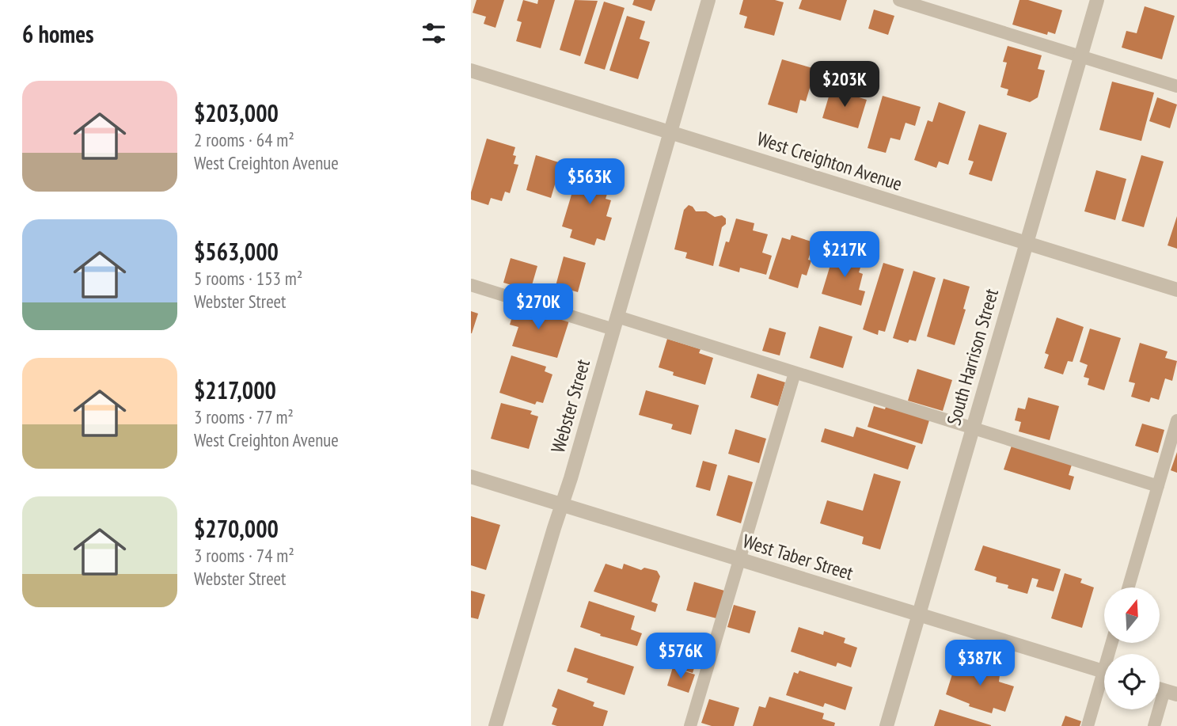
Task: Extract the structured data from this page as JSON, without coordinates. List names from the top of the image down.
{
  "streets": {
    "street": [
      "West Creighton Avenue",
      "South Harrison Street",
      "Webster Street",
      "West Taber Street"
    ]
  },
  "crossings": [
    ["West Creighton Avenue", "South Harrison Street"],
    ["West Creighton Avenue", "Webster Street"],
    ["South Harrison Street", "West Taber Street"],
    ["Webster Street", "West Taber Street"]
  ],
  "north": "top",
  "page": {
    "heading": "6 homes",
    "price": [
      "$203K",
      "$563K",
      "$217K",
      "$270K",
      "$576K",
      "$387K"
    ],
    "list": [
      {
        "name": "$203,000",
        "note": "2 rooms · 64 m² · West Creighton Avenue"
      },
      {
        "name": "$563,000",
        "note": "5 rooms · 153 m² · Webster Street"
      },
      {
        "name": "$217,000",
        "note": "3 rooms · 77 m² · West Creighton Avenue"
      },
      {
        "name": "$270,000",
        "note": "3 rooms · 74 m² · Webster Street"
      }
    ]
  }
}
